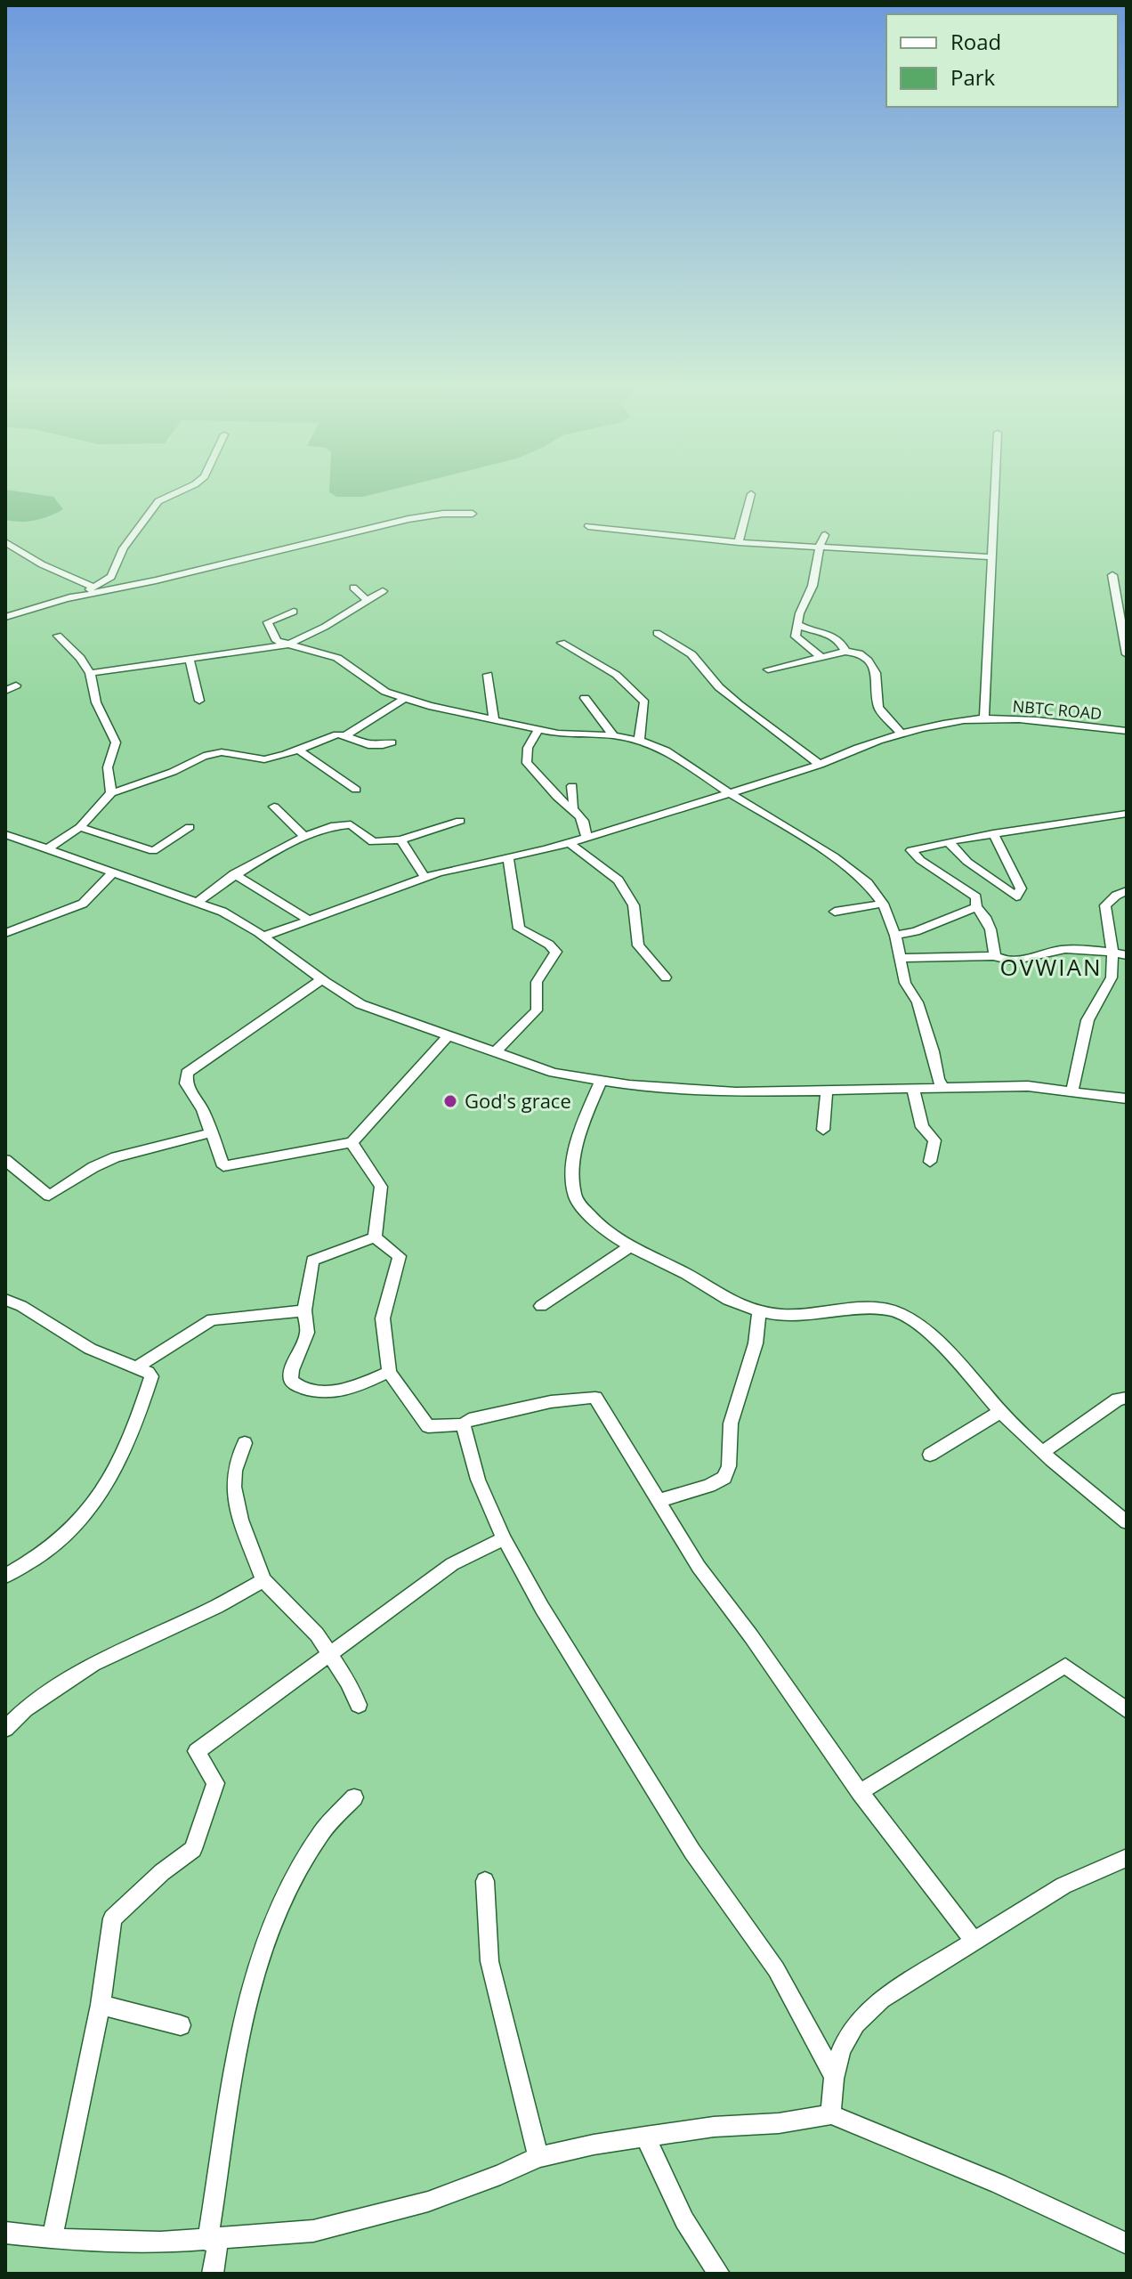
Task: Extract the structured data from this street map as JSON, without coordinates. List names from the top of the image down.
{
  "streets": {
    "street": ["NBTC ROAD"]
  },
  "districts": ["OVWIAN"],
  "places": ["God's grace"],
  "legend": ["Road", "Park"]
}
